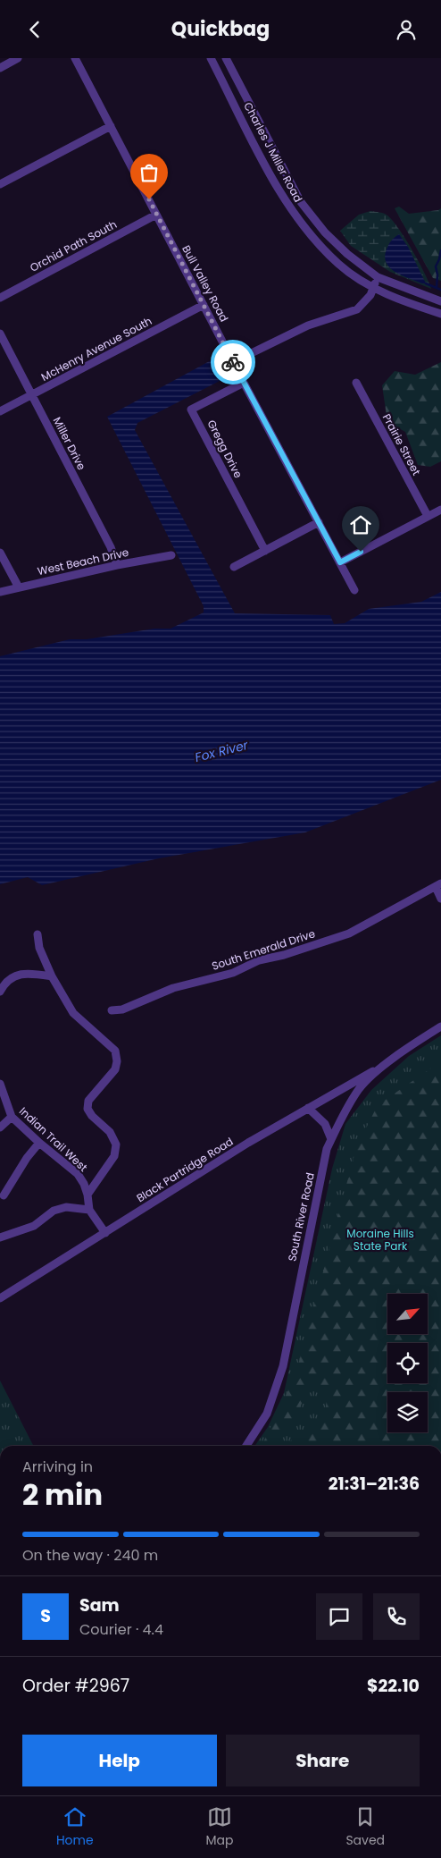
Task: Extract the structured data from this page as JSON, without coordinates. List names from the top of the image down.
{
  "streets": {
    "street": [
      "Charles J Miller Road",
      "Orchid Path South",
      "Bull Valley Road",
      "McHenry Avenue South",
      "Miller Drive",
      "Prairie Street",
      "Gregg Drive",
      "West Beach Drive",
      "South Emerald Drive",
      "Indian Trail West",
      "Black Partridge Road",
      "South River Road"
    ]
  },
  "crossings": [
    ["Orchid Path South", "Bull Valley Road"],
    ["Bull Valley Road", "McHenry Avenue South"],
    ["Bull Valley Road", "Gregg Drive"],
    ["McHenry Avenue South", "Miller Drive"],
    ["Miller Drive", "West Beach Drive"],
    ["Indian Trail West", "Black Partridge Road"],
    ["Black Partridge Road", "South River Road"]
  ],
  "water": ["Fox River"],
  "parks": ["Moraine Hills State Park"],
  "north": "top right",
  "page": {
    "header": "Quickbag",
    "heading": ["2 min", "Arriving in", "21:31–21:36"],
    "panel": [
      "Sam",
      "Courier · 4.4",
      "Order #2967",
      "$22.10"
    ],
    "bar": "On the way · 240 m",
    "round": "S",
    "buttons": ["Help", "Share"],
    "tabs": ["Home", "Map", "Saved"]
  }
}
